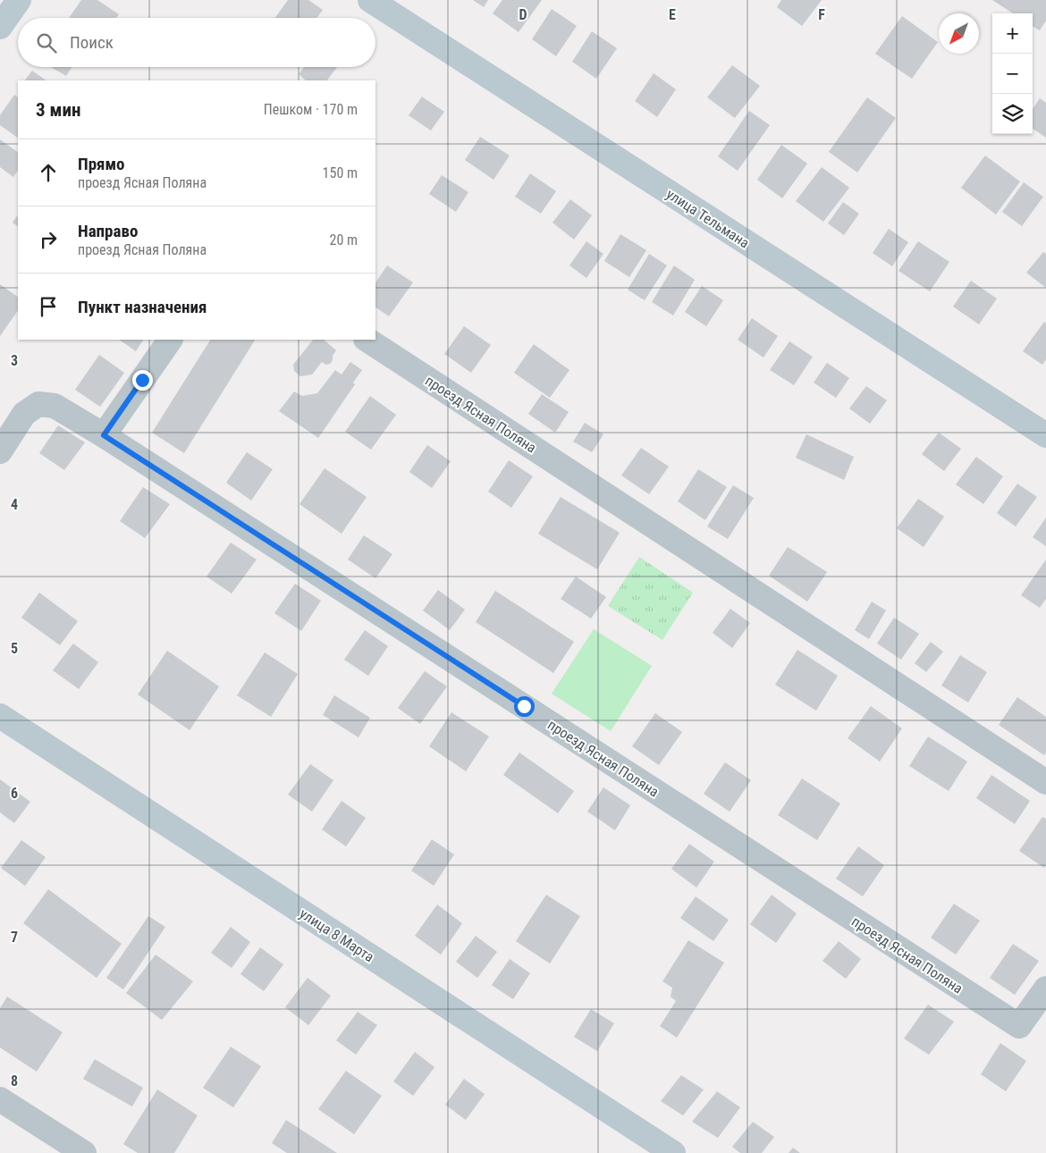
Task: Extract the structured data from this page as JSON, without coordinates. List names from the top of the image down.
{
  "streets": {
    "street": ["улица Тельмана", "проезд Ясная Поляна", "улица 8 Марта"]
  },
  "north": "bottom left",
  "page": {
    "map_buttons": ["+", "−"],
    "search": "Поиск",
    "heading": ["3 мин", "Пешком · 170 m"],
    "list": [
      ["Прямо", "проезд Ясная Поляна", "150 m"],
      ["Направо", "проезд Ясная Поляна", "20 m"],
      "Пункт назначения"
    ]
  },
  "grid": {
    "columns": ["D", "E", "F"],
    "rows": [
      "3",
      "4",
      "5",
      "6",
      "7",
      "8"
    ]
  }
}
